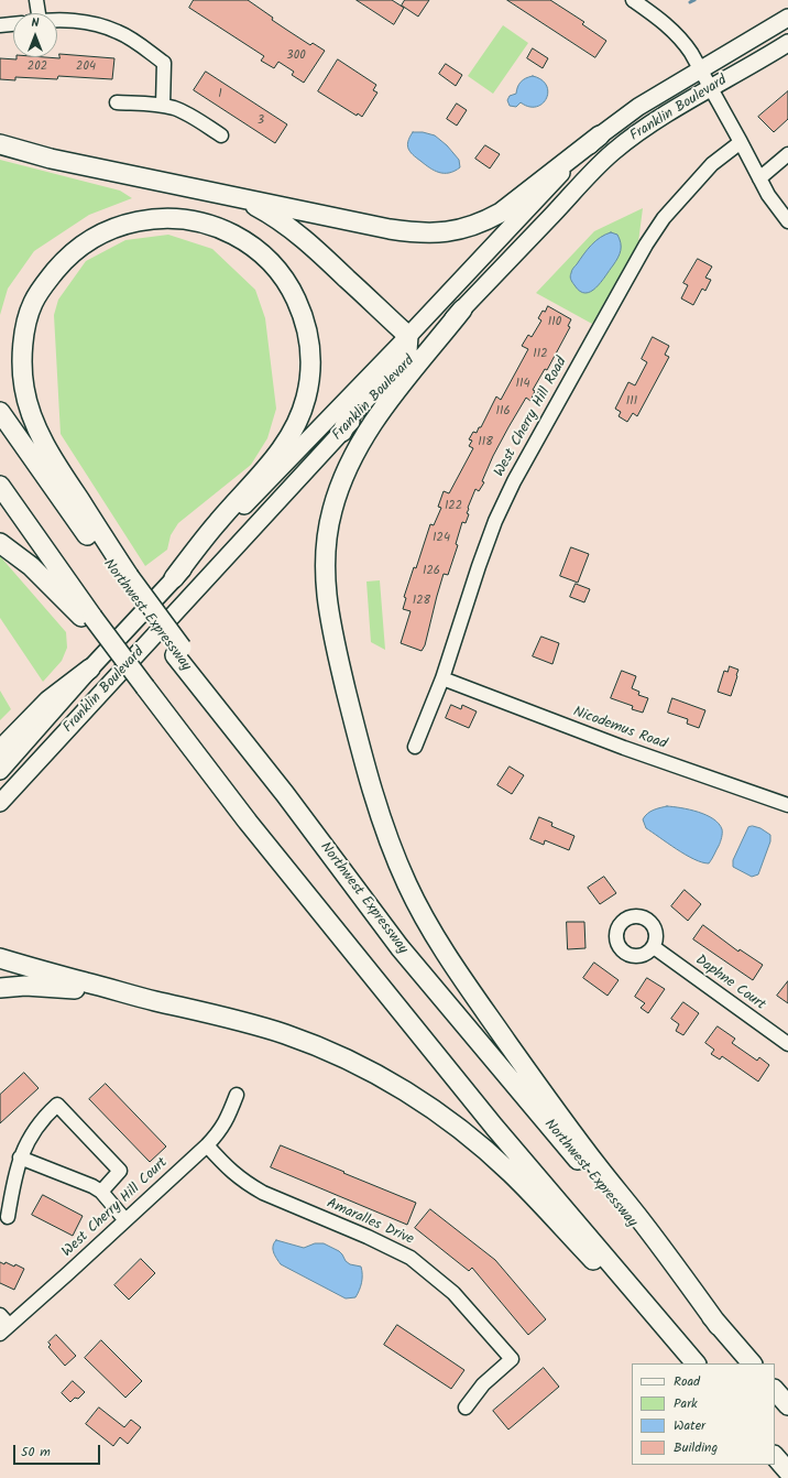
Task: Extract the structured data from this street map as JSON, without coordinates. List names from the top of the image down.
{
  "streets": {
    "highway": ["Northwest Expressway"],
    "main road": ["Franklin Boulevard"],
    "street": [
      "West Cherry Hill Road",
      "Nicodemus Road",
      "Daphne Court",
      "West Cherry Hill Court",
      "Amaralles Drive"
    ]
  },
  "crossings": [
    ["West Cherry Hill Road", "Nicodemus Road"],
    ["West Cherry Hill Court", "Amaralles Drive"]
  ],
  "house_numbers": [
    "300",
    "202",
    "204",
    "1",
    "3",
    "110",
    "112",
    "114",
    "111",
    "116",
    "118",
    "122",
    "124",
    "126",
    "128"
  ],
  "legend": [
    "Road",
    "Park",
    "Water",
    "Building"
  ],
  "scale_bar": "50 m",
  "north": "top"
}
